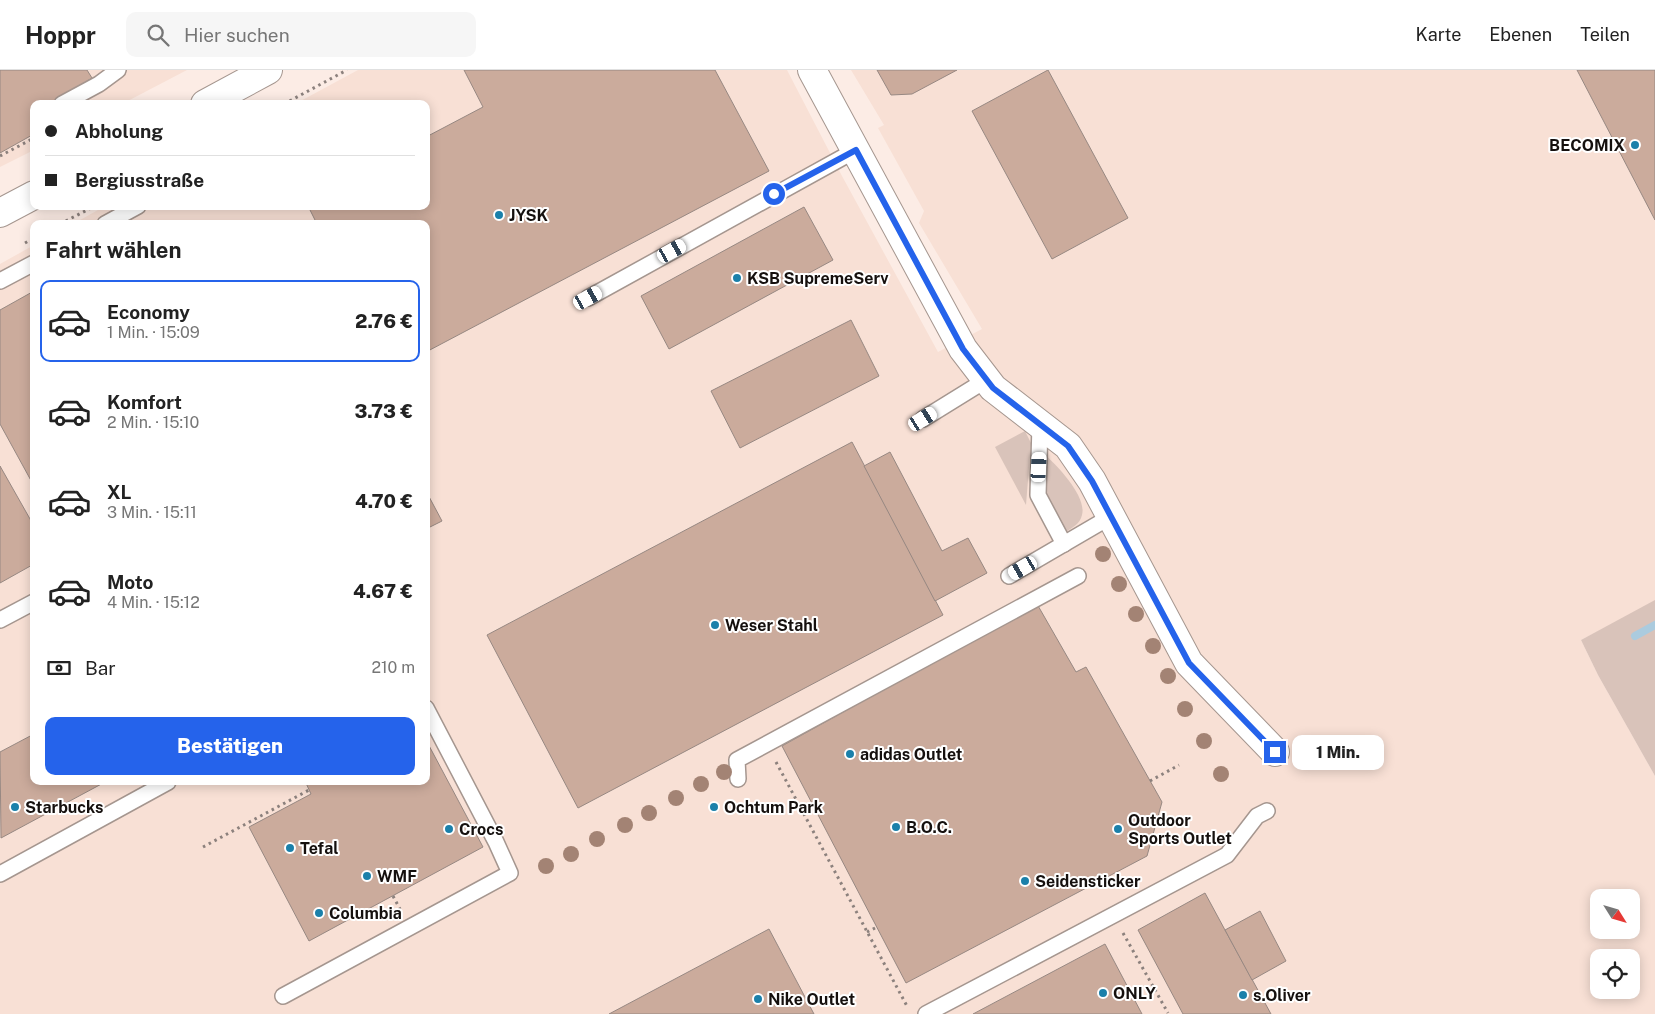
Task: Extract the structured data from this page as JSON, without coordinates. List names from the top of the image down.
{
  "places": [
    "BECOMIX",
    "JYSK",
    "KSB SupremeServ",
    "Weser Stahl",
    "adidas Outlet",
    "Starbucks",
    "Ochtum Park",
    "B.O.C.",
    "Crocs",
    "Outdoor Sports Outlet",
    "Tefal",
    "WMF",
    "Seidensticker",
    "Columbia",
    "ONLY",
    "s.Oliver",
    "Nike Outlet"
  ],
  "north": "bottom right",
  "page": {
    "header": "Hoppr",
    "search": "Hier suchen",
    "nav": ["Karte", "Ebenen", "Teilen"],
    "banner": ["Abholung", "Bergiusstraße"],
    "heading": "Fahrt wählen",
    "list": [
      {
        "name": "Economy",
        "note": "1 Min. · 15:09",
        "value": "2.76 €"
      },
      {
        "name": "Komfort",
        "note": "2 Min. · 15:10",
        "value": "3.73 €"
      },
      {
        "name": "XL",
        "note": "3 Min. · 15:11",
        "value": "4.70 €"
      },
      {
        "name": "Moto",
        "note": "4 Min. · 15:12",
        "value": "4.67 €"
      }
    ],
    "pay": ["Bar", "210 m"],
    "buttons": "Bestätigen",
    "bubble": "1 Min."
  }
}
